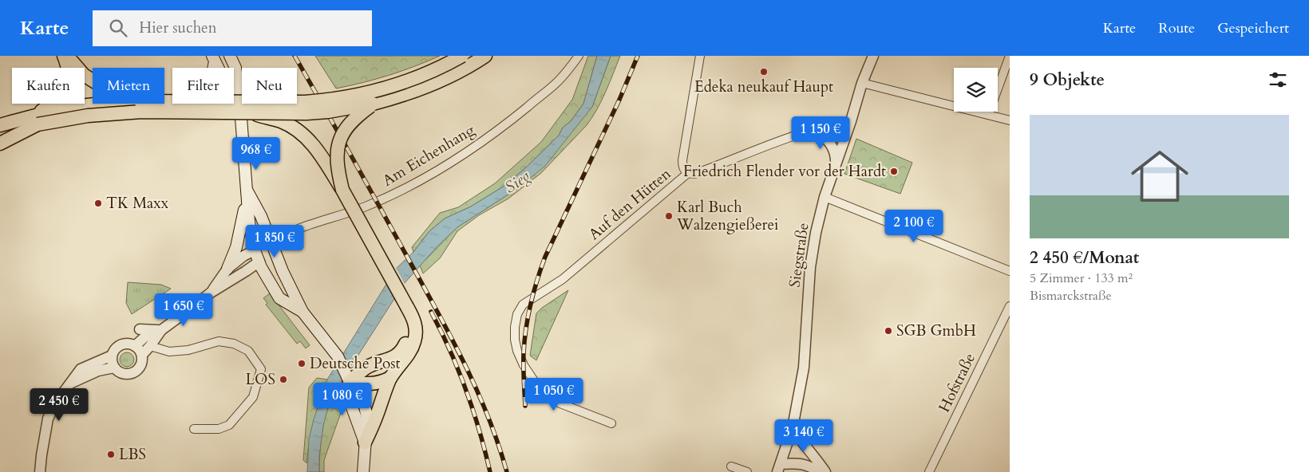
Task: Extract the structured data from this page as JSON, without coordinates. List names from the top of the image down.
{
  "streets": {
    "street": [
      "Am Eichenhang",
      "Auf den Hütten",
      "Siegstraße",
      "Hofstraße"
    ]
  },
  "crossings": [
    ["Auf den Hütten", "Siegstraße"]
  ],
  "water": ["Sieg"],
  "places": [
    "Edeka neukauf Haupt",
    "Friedrich Flender vor der Hardt",
    "TK Maxx",
    "Karl Buch Walzengießerei",
    "SGB GmbH",
    "Deutsche Post",
    "LOS",
    "LBS"
  ],
  "page": {
    "header": "Karte",
    "search": "Hier suchen",
    "nav": ["Karte", "Route", "Gespeichert"],
    "heading": "9 Objekte",
    "chip": [
      "Kaufen",
      "Mieten",
      "Filter",
      "Neu"
    ],
    "list": [
      {
        "name": "2 450 €/Monat",
        "note": "5 Zimmer · 133 m² · Bismarckstraße"
      }
    ],
    "price": [
      "1 150 €",
      "968 €",
      "2 100 €",
      "1 850 €",
      "1 650 €",
      "1 050 €",
      "1 080 €",
      "2 450 €",
      "3 140 €"
    ]
  }
}
